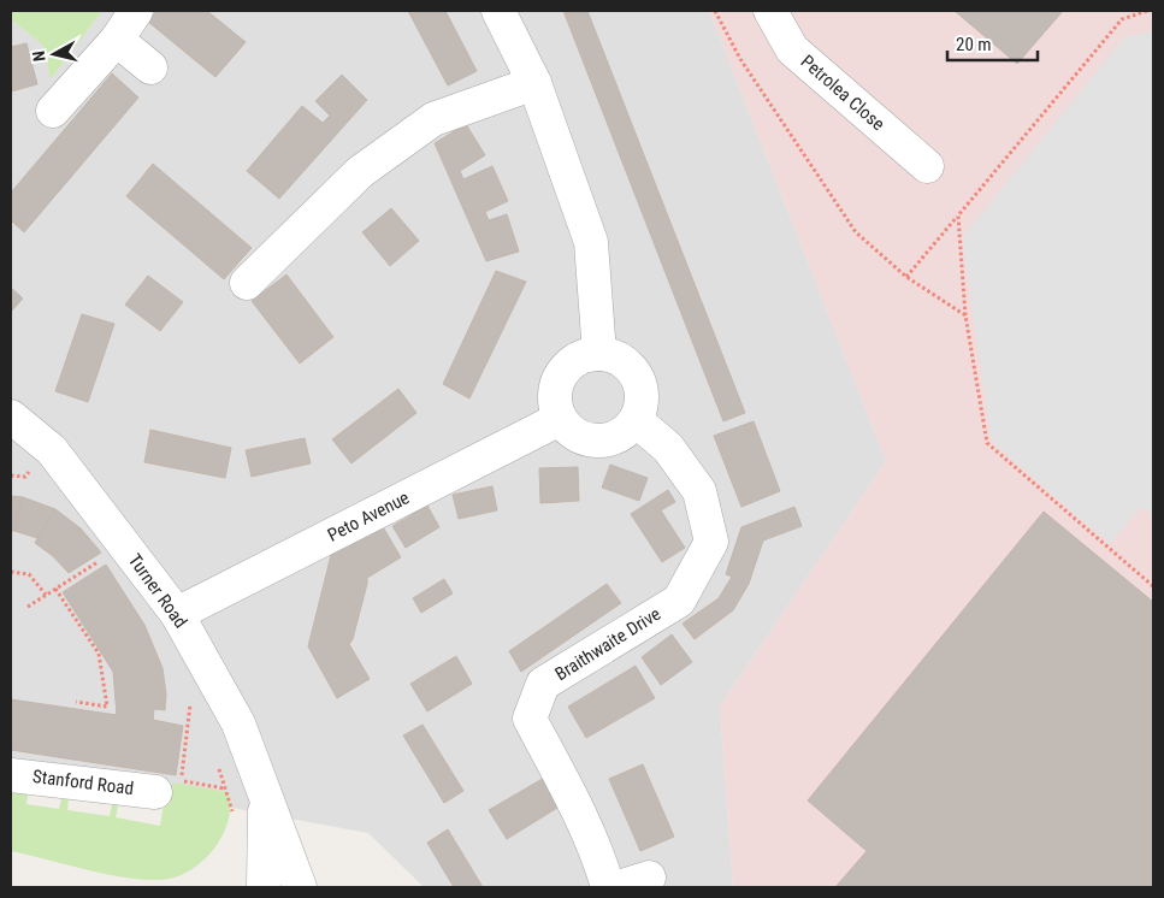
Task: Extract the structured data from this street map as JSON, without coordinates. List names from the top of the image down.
{
  "streets": {
    "street": [
      "Petrolea Close",
      "Peto Avenue",
      "Turner Road",
      "Braithwaite Drive",
      "Stanford Road"
    ]
  },
  "crossings": [
    ["Peto Avenue", "Turner Road"],
    ["Peto Avenue", "Braithwaite Drive"]
  ],
  "scale_bar": "20 m",
  "north": "left"
}
